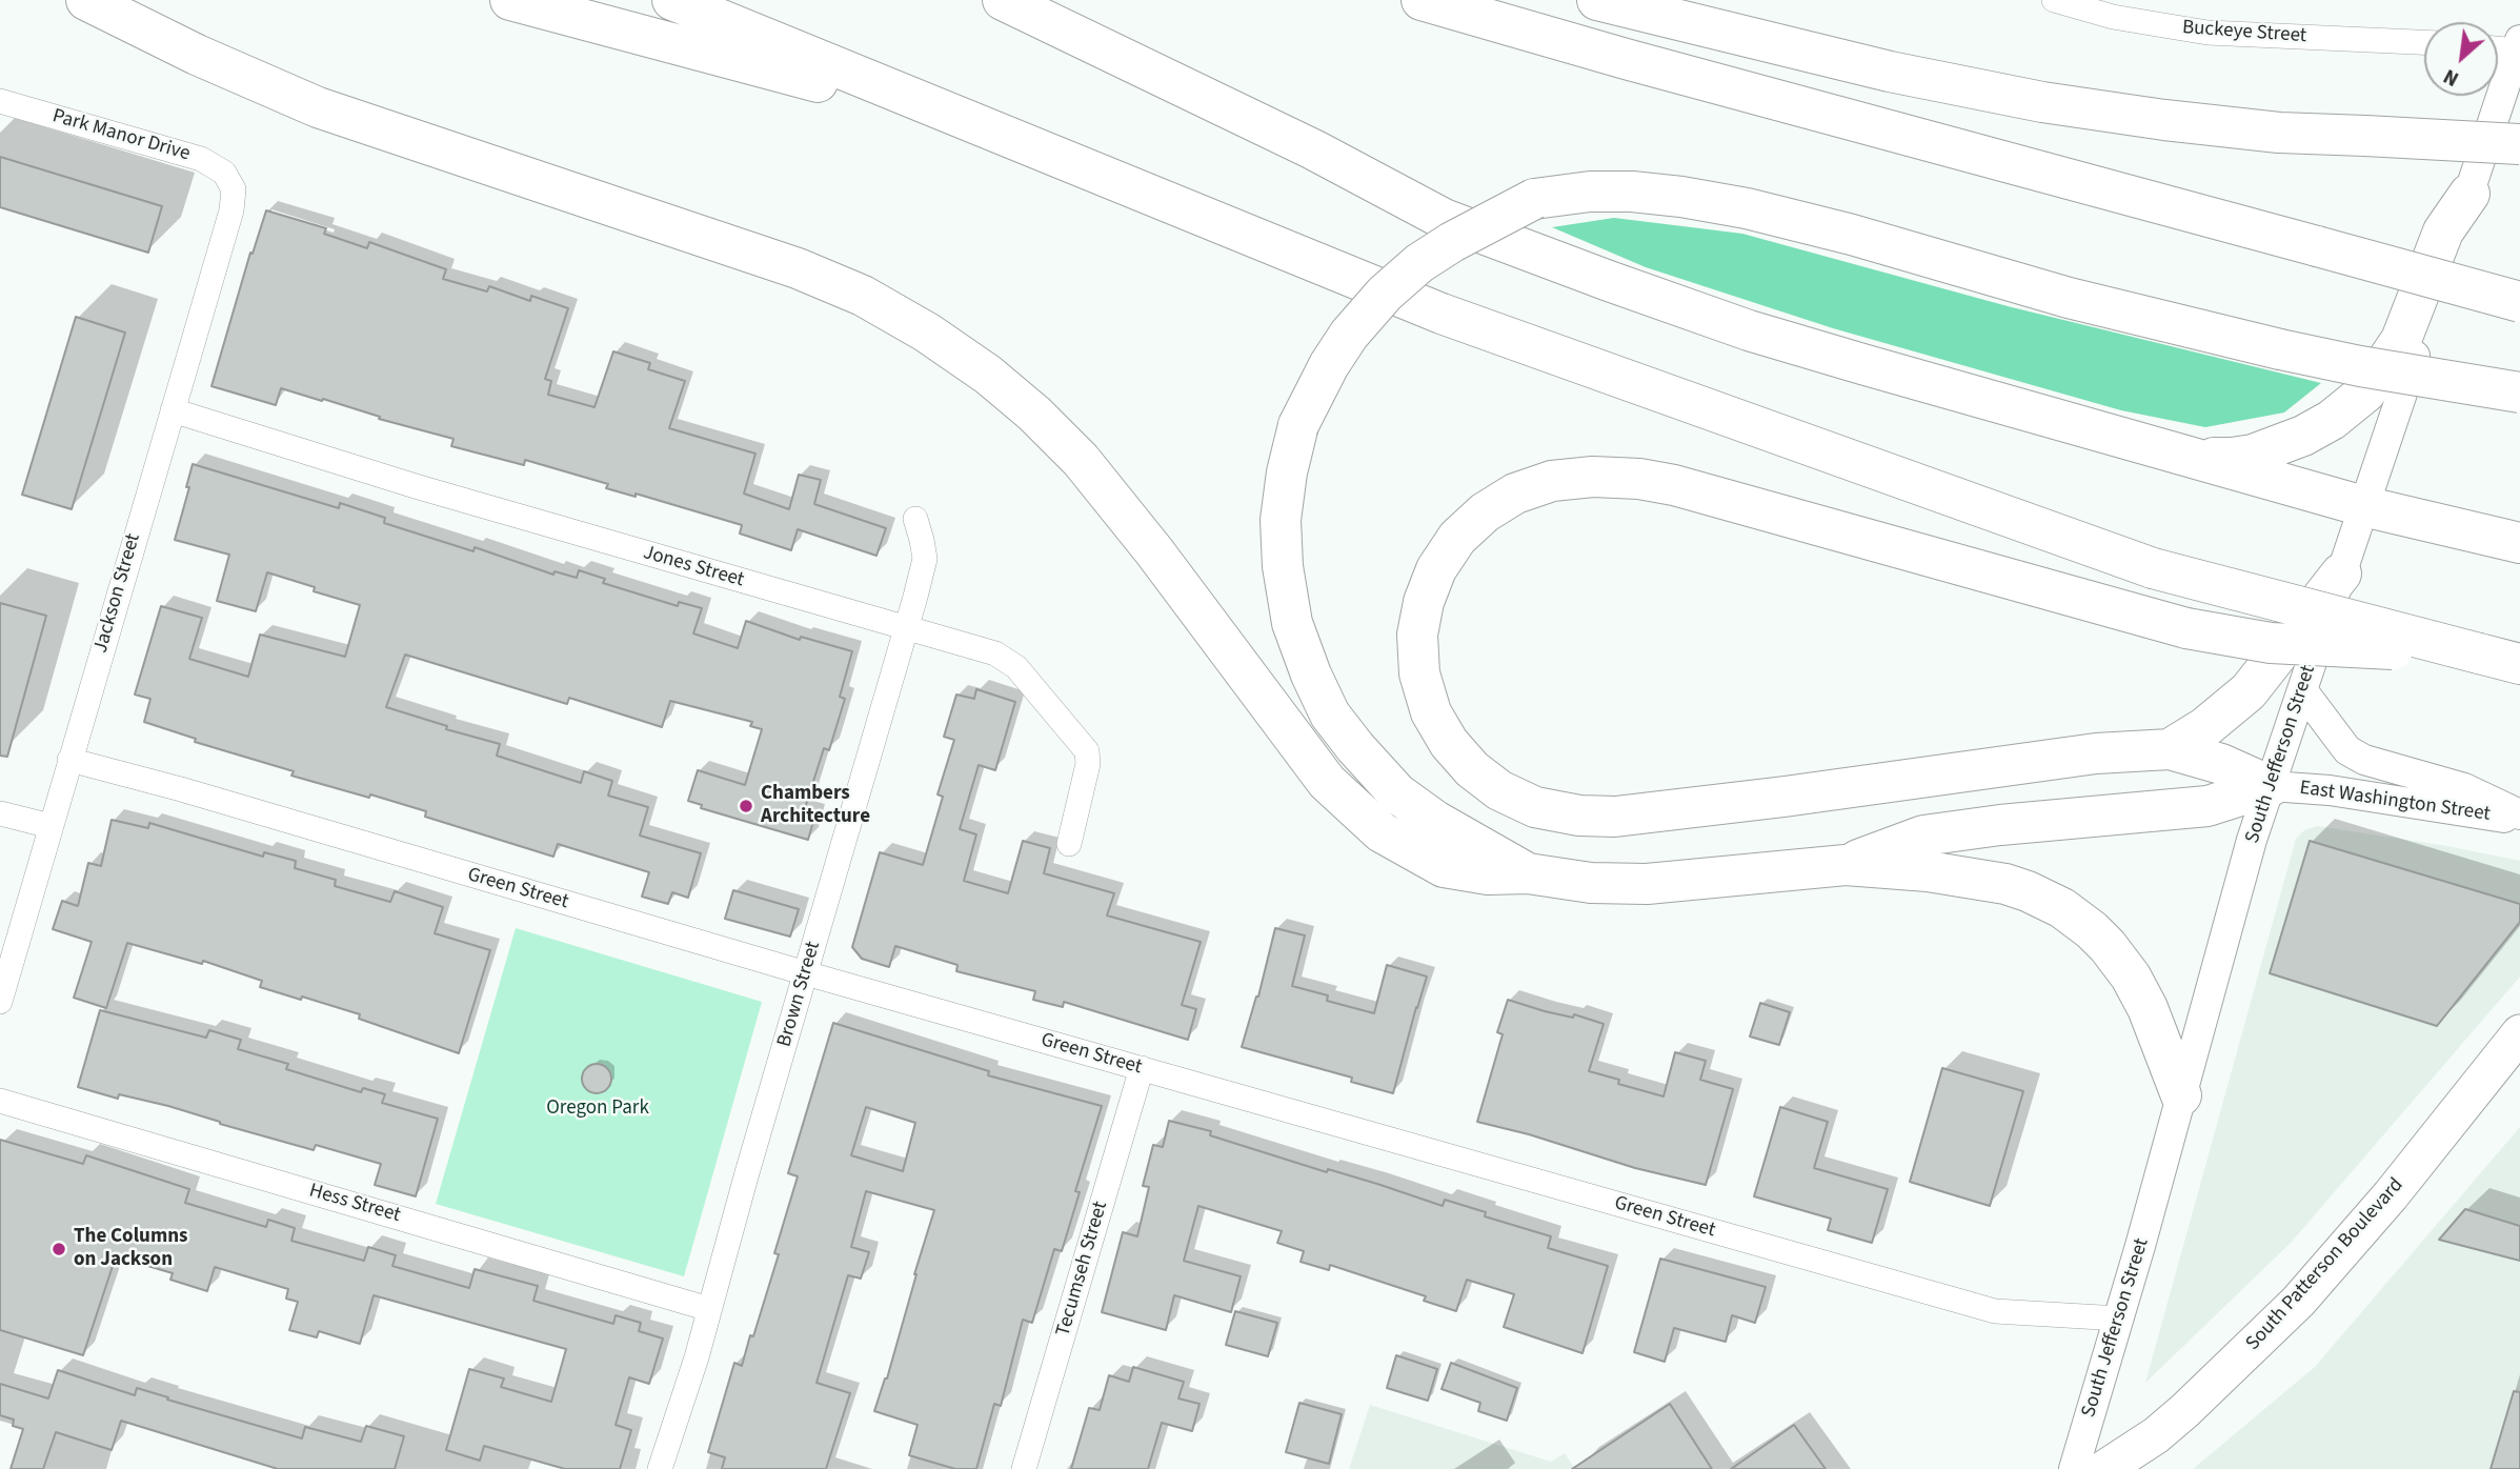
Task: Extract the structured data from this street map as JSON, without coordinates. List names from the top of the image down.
{
  "streets": {
    "main road": ["South Patterson Boulevard"],
    "street": [
      "Buckeye Street",
      "Park Manor Drive",
      "Jones Street",
      "Jackson Street",
      "South Jefferson Street",
      "East Washington Street",
      "Green Street",
      "Brown Street",
      "Hess Street",
      "Tecumseh Street"
    ]
  },
  "crossings": [
    ["Park Manor Drive", "Jackson Street"],
    ["Jones Street", "Jackson Street"],
    ["Jones Street", "Brown Street"],
    ["Jackson Street", "Green Street"],
    ["South Jefferson Street", "East Washington Street"],
    ["South Jefferson Street", "Green Street"],
    ["Green Street", "Brown Street"],
    ["Green Street", "Tecumseh Street"],
    ["Brown Street", "Hess Street"]
  ],
  "parks": ["Oregon Park"],
  "places": ["Chambers Architecture", "The Columns on Jackson"],
  "north": "bottom left"
}
